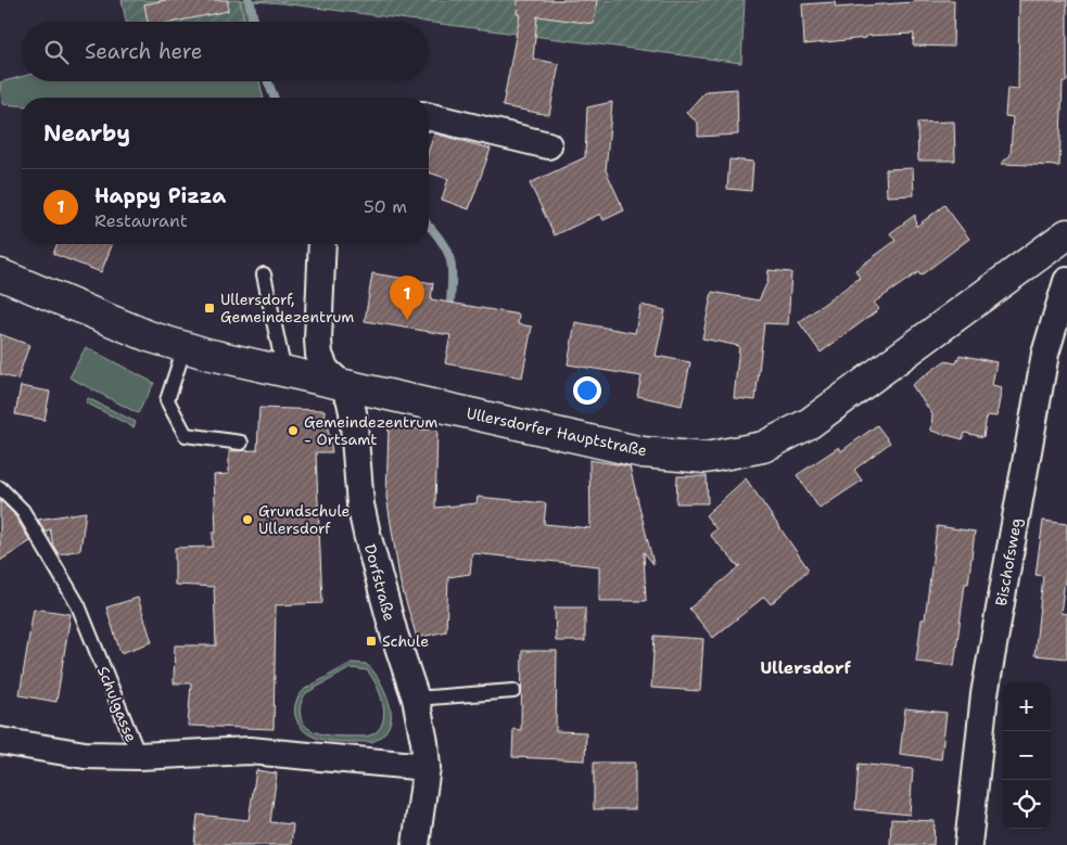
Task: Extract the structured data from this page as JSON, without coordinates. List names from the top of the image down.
{
  "streets": {
    "main road": ["Ullersdorfer Hauptstraße"],
    "street": ["Bischofsweg", "Dorfstraße", "Schulgasse"]
  },
  "crossings": [
    ["Ullersdorfer Hauptstraße", "Dorfstraße"],
    ["Dorfstraße", "Schulgasse"]
  ],
  "districts": ["Ullersdorf"],
  "places": {
    "transit": ["Ullersdorf, Gemeindezentrum", "Schule"],
    "other": ["Gemeindezentrum - Ortsamt", "Grundschule Ullersdorf"]
  },
  "page": {
    "search": "Search here",
    "heading": "Nearby",
    "list": [
      {
        "mark": "1",
        "name": "Happy Pizza",
        "note": "Restaurant",
        "value": "50 m"
      }
    ],
    "pins": "1",
    "map_buttons": ["+", "−"]
  }
}
